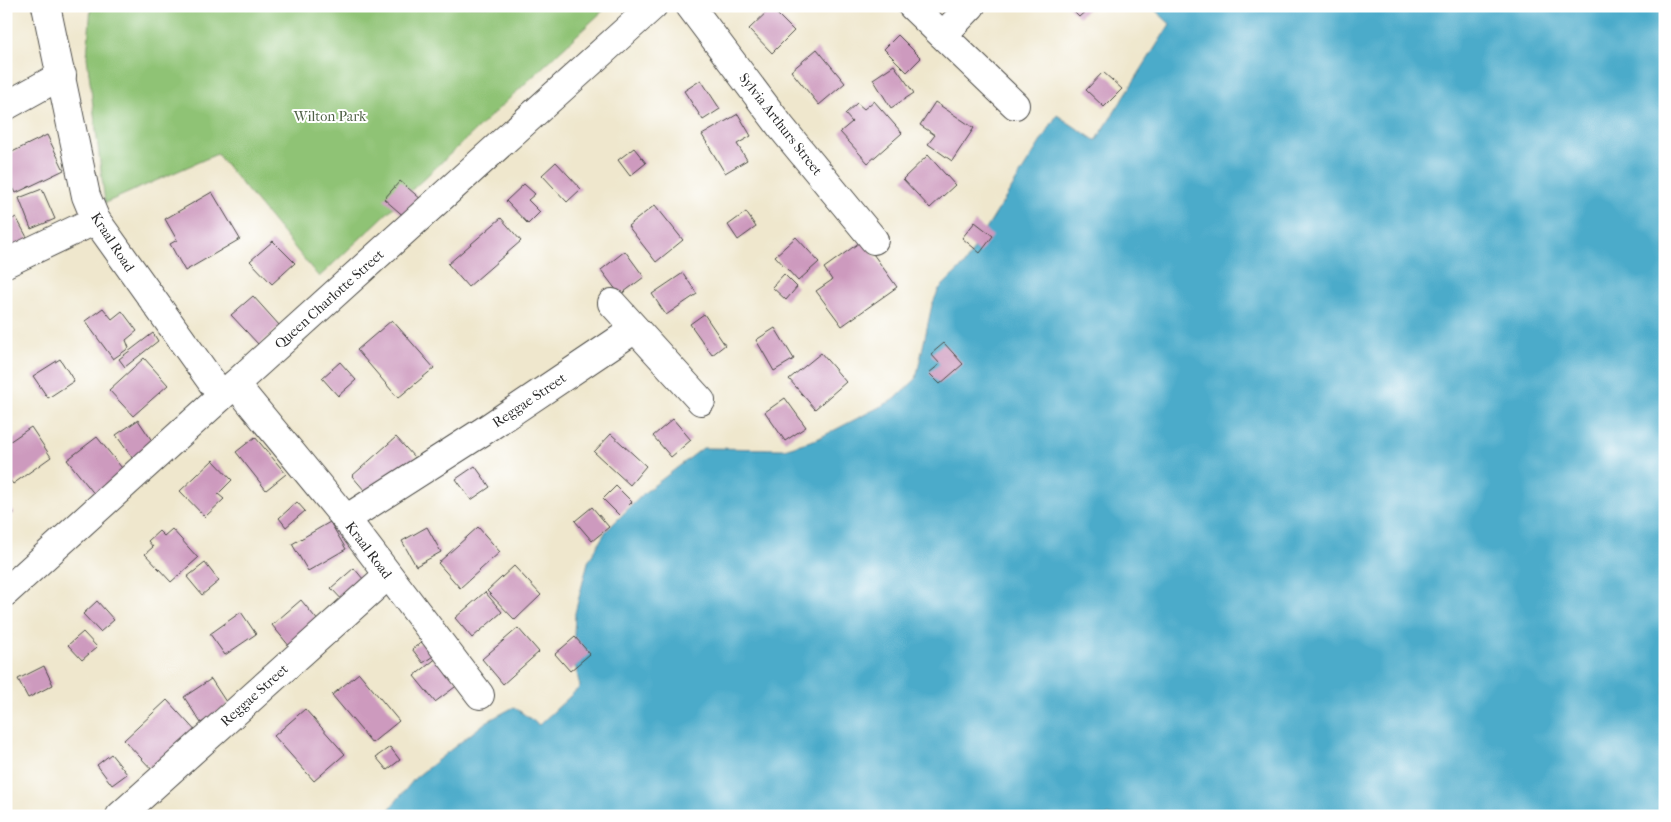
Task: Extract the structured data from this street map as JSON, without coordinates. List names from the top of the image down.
{
  "streets": {
    "street": [
      "Sylvia Arthurs Street",
      "Kraal Road",
      "Queen Charlotte Street",
      "Reggae Street"
    ]
  },
  "crossings": [
    ["Kraal Road", "Queen Charlotte Street"],
    ["Kraal Road", "Reggae Street"]
  ],
  "parks": ["Wilton Park"]
}
